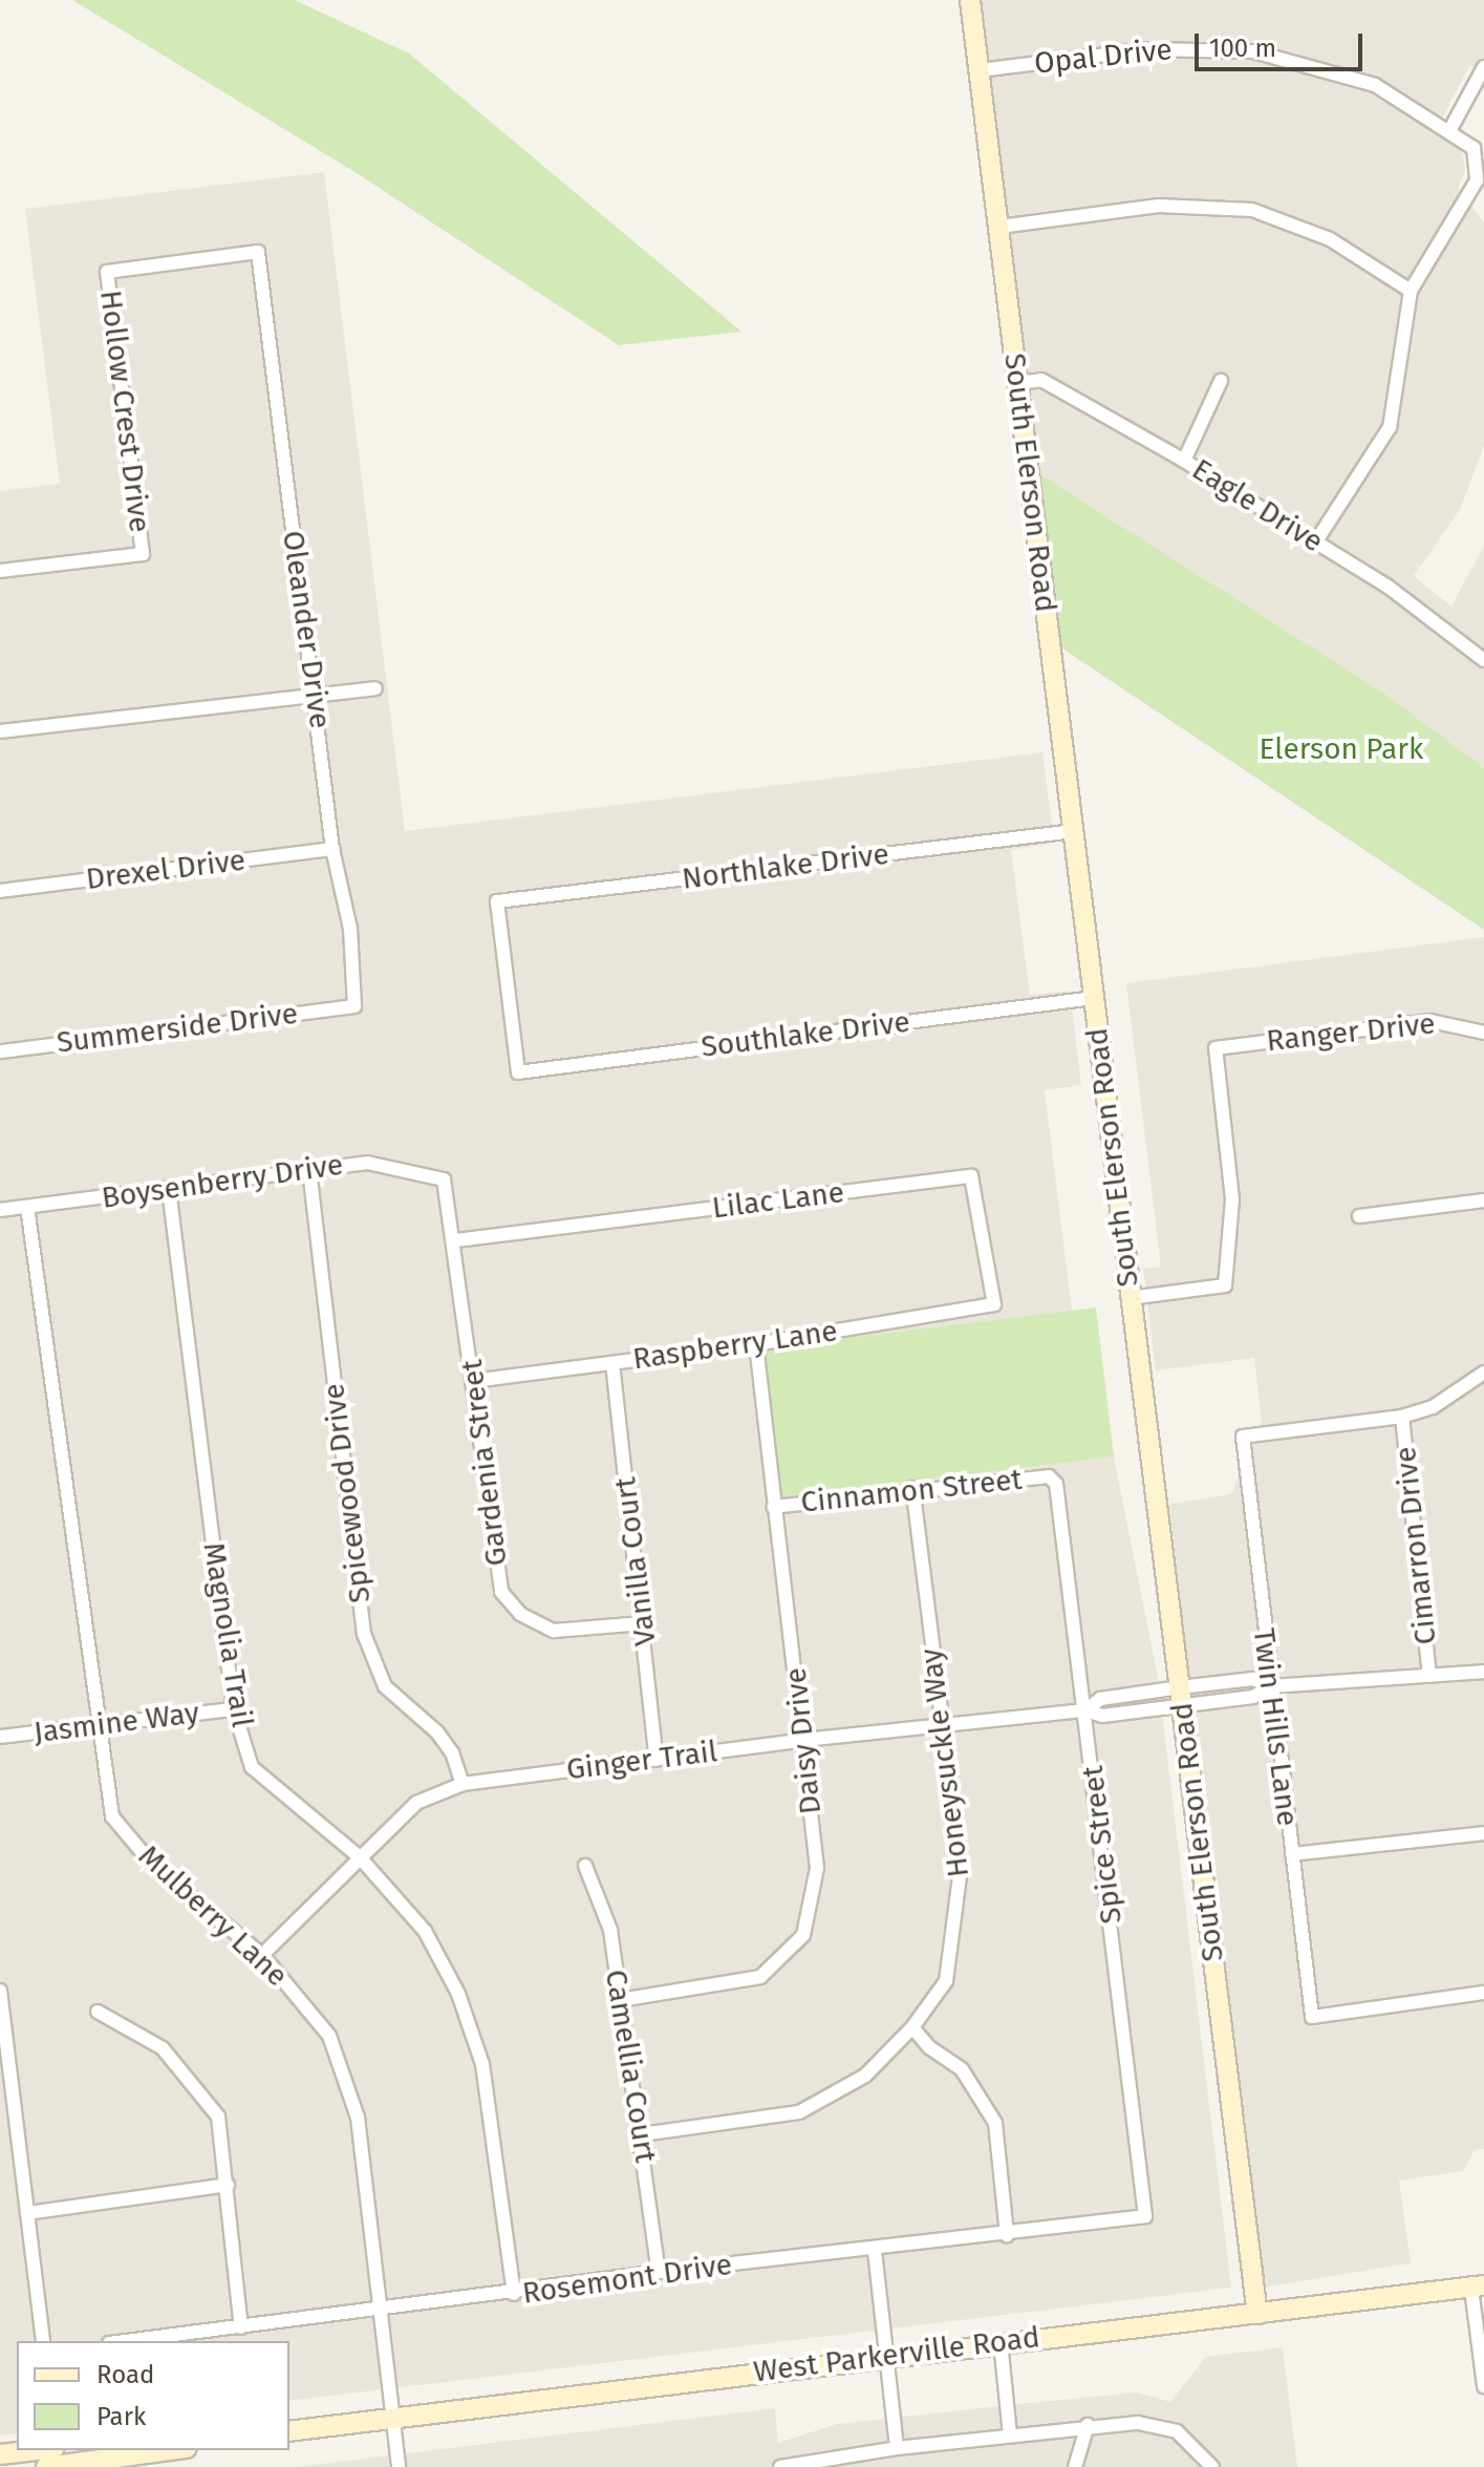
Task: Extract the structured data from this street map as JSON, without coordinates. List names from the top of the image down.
{
  "streets": {
    "street": [
      "Opal Drive",
      "Hollow Crest Drive",
      "South Elerson Road",
      "Eagle Drive",
      "Oleander Drive",
      "Northlake Drive",
      "Drexel Drive",
      "Summerside Drive",
      "Ranger Drive",
      "Southlake Drive",
      "Boysenberry Drive",
      "Lilac Lane",
      "Raspberry Lane",
      "Gardenia Street",
      "Cinnamon Street",
      "Spicewood Drive",
      "Cimarron Drive",
      "Vanilla Court",
      "Magnolia Trail",
      "Jasmine Way",
      "Twin Hills Lane",
      "Daisy Drive",
      "Ginger Trail",
      "Honeysuckle Way",
      "Spice Street",
      "Mulberry Lane",
      "Camellia Court",
      "Rosemont Drive",
      "West Parkerville Road"
    ]
  },
  "crossings": [
    ["Opal Drive", "South Elerson Road"],
    ["Hollow Crest Drive", "Oleander Drive"],
    ["South Elerson Road", "Eagle Drive"],
    ["South Elerson Road", "Northlake Drive"],
    ["South Elerson Road", "Ranger Drive"],
    ["South Elerson Road", "Southlake Drive"],
    ["South Elerson Road", "Ginger Trail"],
    ["South Elerson Road", "West Parkerville Road"],
    ["Oleander Drive", "Drexel Drive"],
    ["Oleander Drive", "Summerside Drive"],
    ["Northlake Drive", "Southlake Drive"],
    ["Boysenberry Drive", "Gardenia Street"],
    ["Boysenberry Drive", "Spicewood Drive"],
    ["Boysenberry Drive", "Magnolia Trail"],
    ["Boysenberry Drive", "Mulberry Lane"],
    ["Lilac Lane", "Raspberry Lane"],
    ["Lilac Lane", "Gardenia Street"],
    ["Raspberry Lane", "Gardenia Street"],
    ["Raspberry Lane", "Vanilla Court"],
    ["Raspberry Lane", "Daisy Drive"],
    ["Gardenia Street", "Vanilla Court"],
    ["Cinnamon Street", "Daisy Drive"],
    ["Cinnamon Street", "Honeysuckle Way"],
    ["Cinnamon Street", "Spice Street"],
    ["Spicewood Drive", "Ginger Trail"],
    ["Cimarron Drive", "Twin Hills Lane"],
    ["Cimarron Drive", "Ginger Trail"],
    ["Vanilla Court", "Ginger Trail"],
    ["Magnolia Trail", "Jasmine Way"],
    ["Magnolia Trail", "Ginger Trail"],
    ["Magnolia Trail", "Rosemont Drive"],
    ["Jasmine Way", "Mulberry Lane"],
    ["Twin Hills Lane", "Ginger Trail"],
    ["Daisy Drive", "Ginger Trail"],
    ["Daisy Drive", "Camellia Court"],
    ["Ginger Trail", "Honeysuckle Way"],
    ["Ginger Trail", "Spice Street"],
    ["Ginger Trail", "Mulberry Lane"],
    ["Honeysuckle Way", "Camellia Court"],
    ["Spice Street", "Rosemont Drive"],
    ["Mulberry Lane", "Rosemont Drive"],
    ["Mulberry Lane", "West Parkerville Road"],
    ["Camellia Court", "Rosemont Drive"]
  ],
  "parks": ["Elerson Park"],
  "legend": ["Road", "Park"],
  "scale_bar": "100 m"
}
